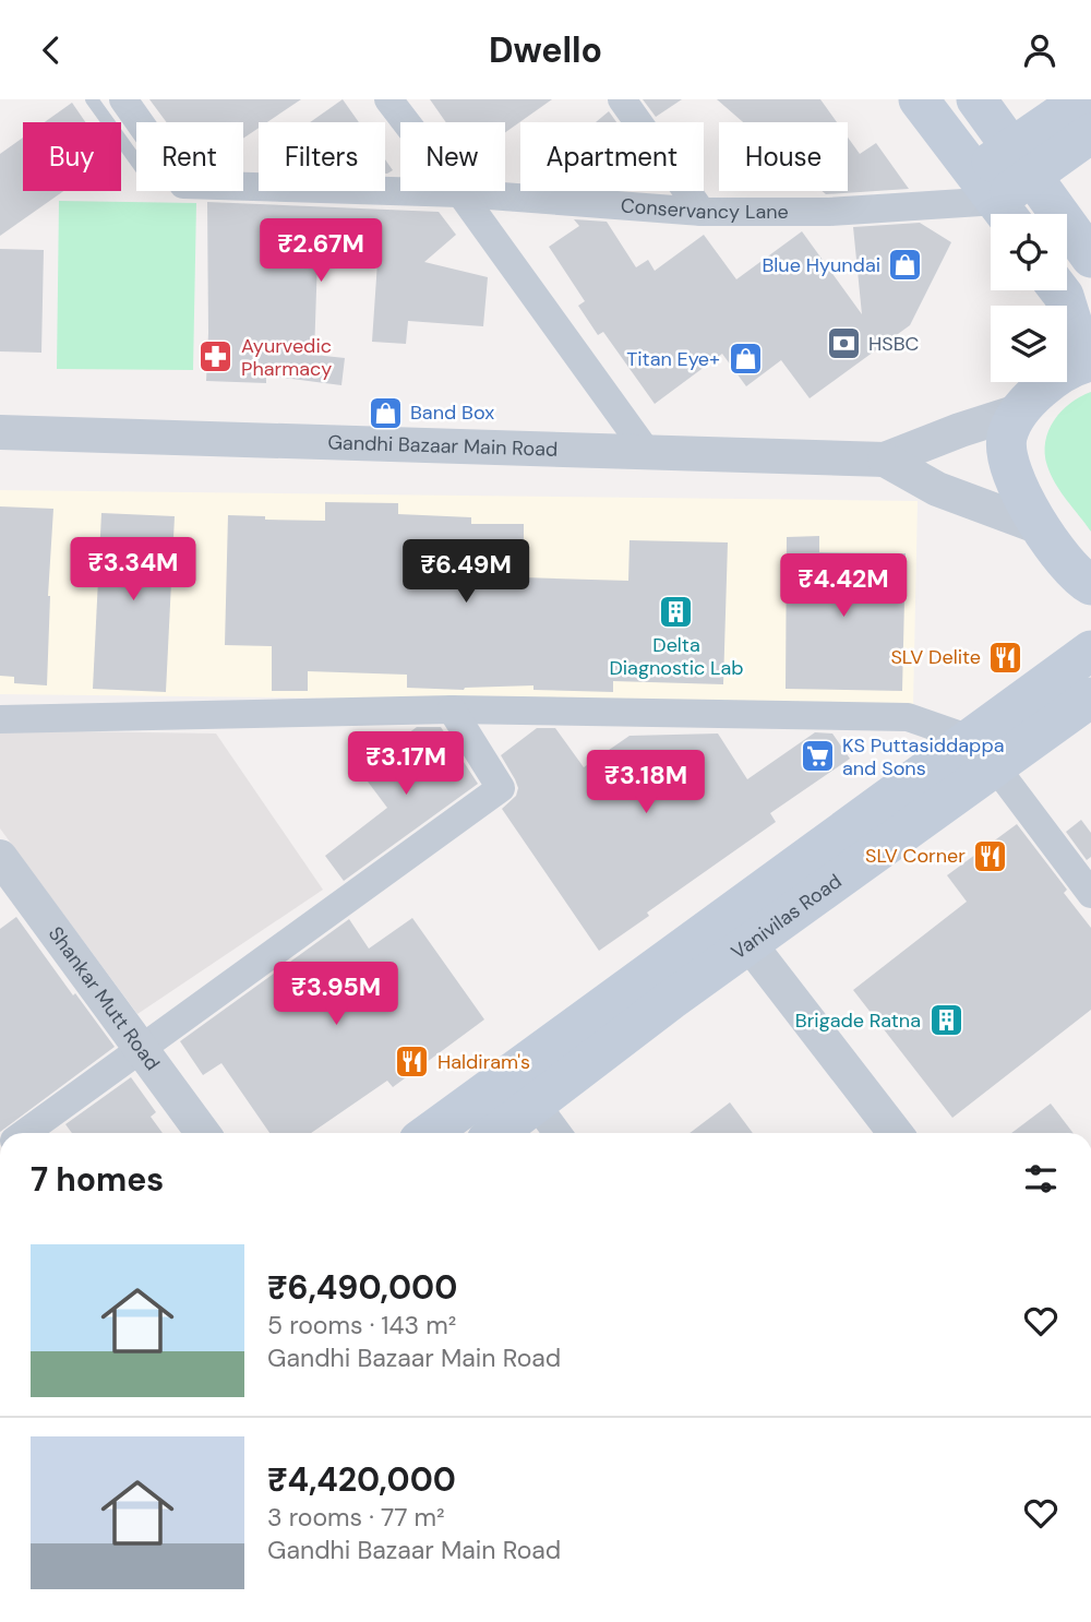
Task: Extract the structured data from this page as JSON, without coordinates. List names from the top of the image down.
{
  "streets": {
    "main road": ["Vanivilas Road"],
    "street": ["Conservancy Lane", "Gandhi Bazaar Main Road", "Shankar Mutt Road"]
  },
  "places": {
    "shop": ["Blue Hyundai", "Titan Eye+", "Band Box"],
    "bank": ["HSBC"],
    "pharmacy": ["Ayurvedic Pharmacy"],
    "building": ["Delta Diagnostic Lab", "Brigade Ratna"],
    "restaurant": ["SLV Delite", "SLV Corner", "Haldiram's"],
    "supermarket": ["KS Puttasiddappa and Sons"]
  },
  "page": {
    "header": "Dwello",
    "chip": [
      "Buy",
      "Rent",
      "Filters",
      "New",
      "Apartment",
      "House"
    ],
    "price": [
      "₹2.67M",
      "₹3.34M",
      "₹6.49M",
      "₹4.42M",
      "₹3.17M",
      "₹3.18M",
      "₹3.95M"
    ],
    "heading": "7 homes",
    "list": [
      {
        "name": "₹6,490,000",
        "note": "5 rooms · 143 m² · Gandhi Bazaar Main Road"
      },
      {
        "name": "₹4,420,000",
        "note": "3 rooms · 77 m² · Gandhi Bazaar Main Road"
      }
    ]
  }
}
